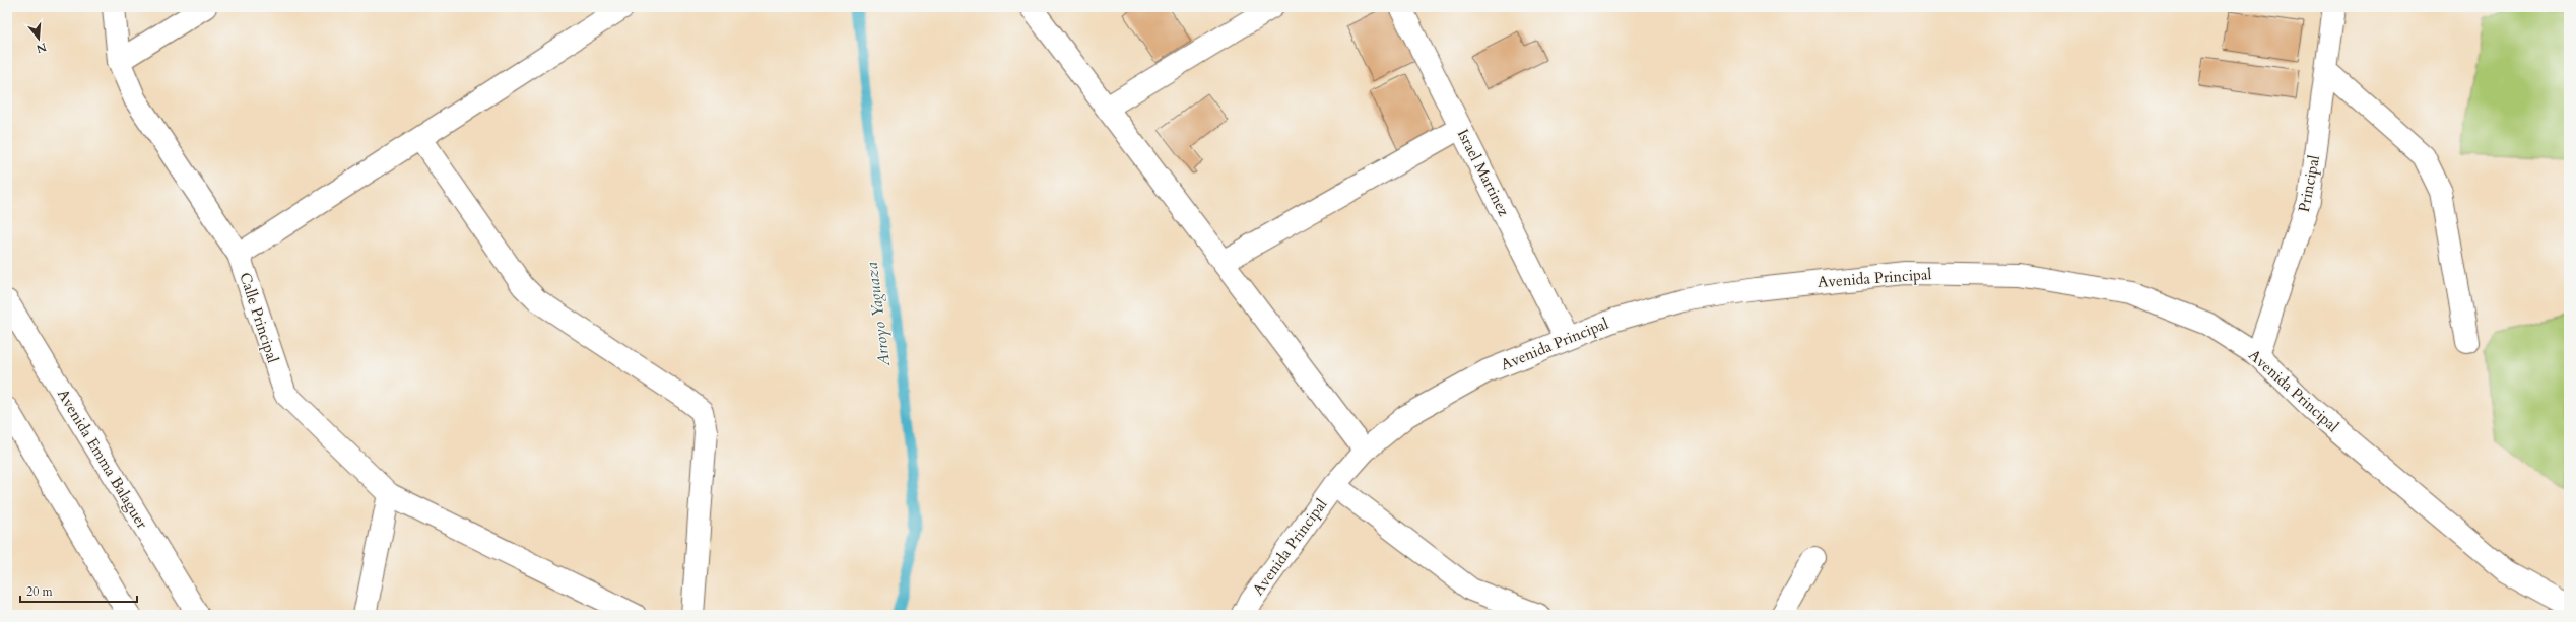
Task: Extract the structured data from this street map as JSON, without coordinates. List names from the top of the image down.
{
  "streets": {
    "street": [
      "Israel Martinez",
      "Principal",
      "Avenida Principal",
      "Calle Principal",
      "Avenida Emma Balaguer"
    ]
  },
  "crossings": [
    ["Israel Martinez", "Avenida Principal"],
    ["Principal", "Avenida Principal"]
  ],
  "water": ["Arroyo Yaguaza"],
  "scale_bar": "20 m",
  "north": "bottom"
}
